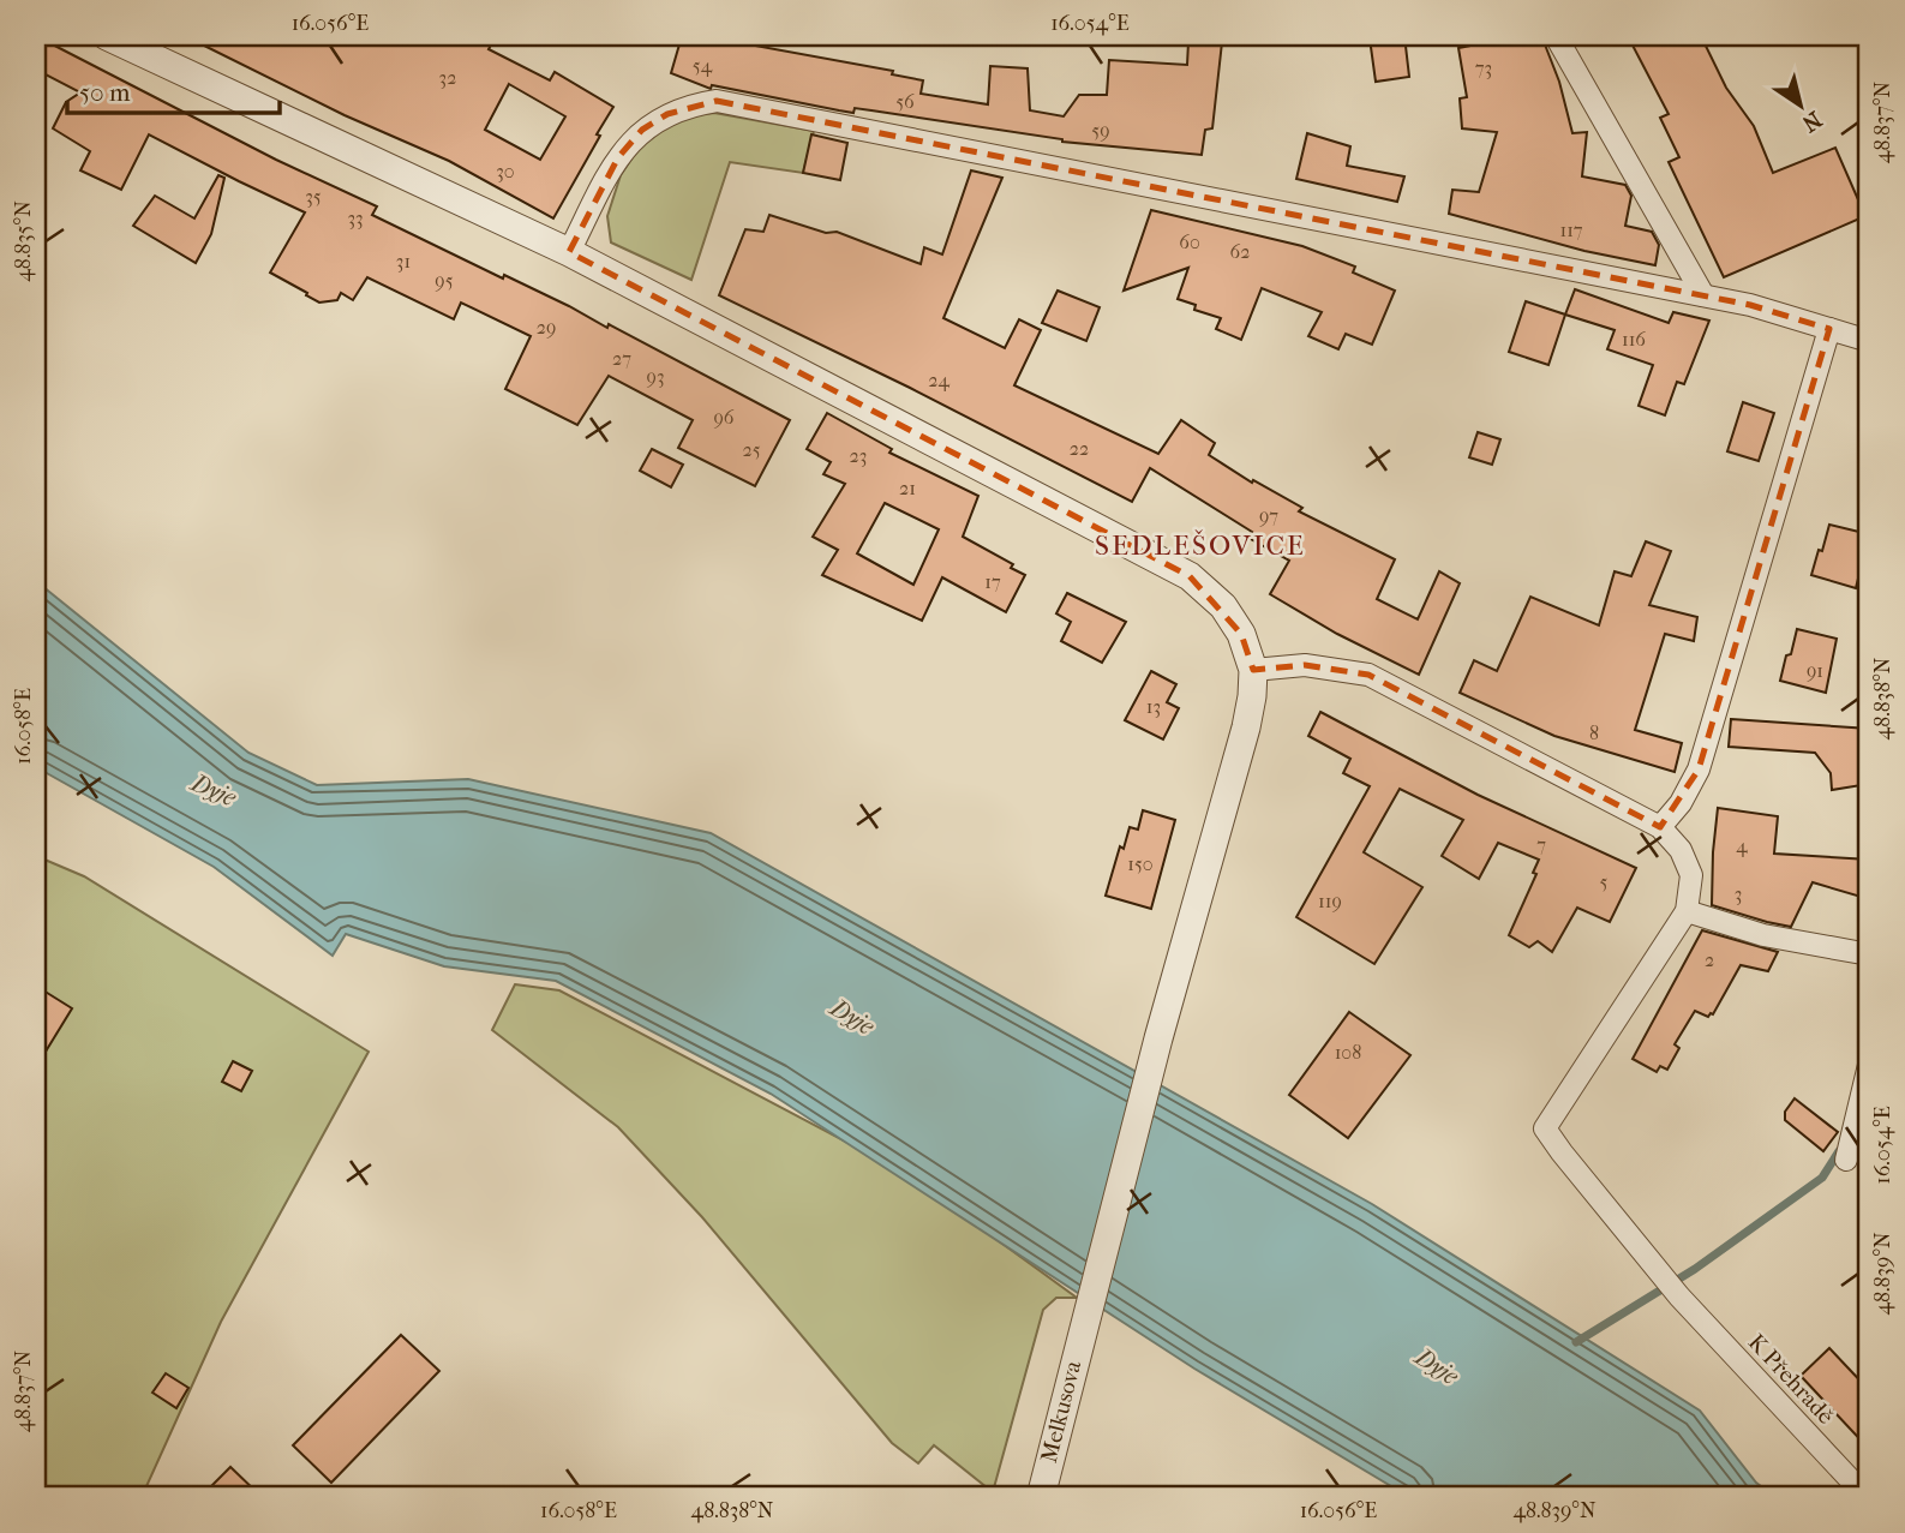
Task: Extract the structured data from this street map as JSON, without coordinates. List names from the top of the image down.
{
  "streets": {
    "street": ["K Přehradě", "Melkusova"]
  },
  "districts": ["SEDLEŠOVICE"],
  "water": ["Dyje"],
  "house_numbers": [
    "54",
    "73",
    "32",
    "56",
    "59",
    "30",
    "35",
    "33",
    "117",
    "60",
    "62",
    "31",
    "95",
    "29",
    "116",
    "27",
    "93",
    "24",
    "96",
    "22",
    "25",
    "23",
    "21",
    "97",
    "17",
    "91",
    "13",
    "8",
    "7",
    "4",
    "150",
    "5",
    "3",
    "119",
    "2",
    "108"
  ],
  "scale_bar": "50 m",
  "north": "bottom right",
  "coordinates": [
    "16.056°E",
    "16.054°E",
    "48.837°N",
    "48.835°N",
    "48.838°N",
    "16.058°E",
    "48.839°N"
  ]
}
